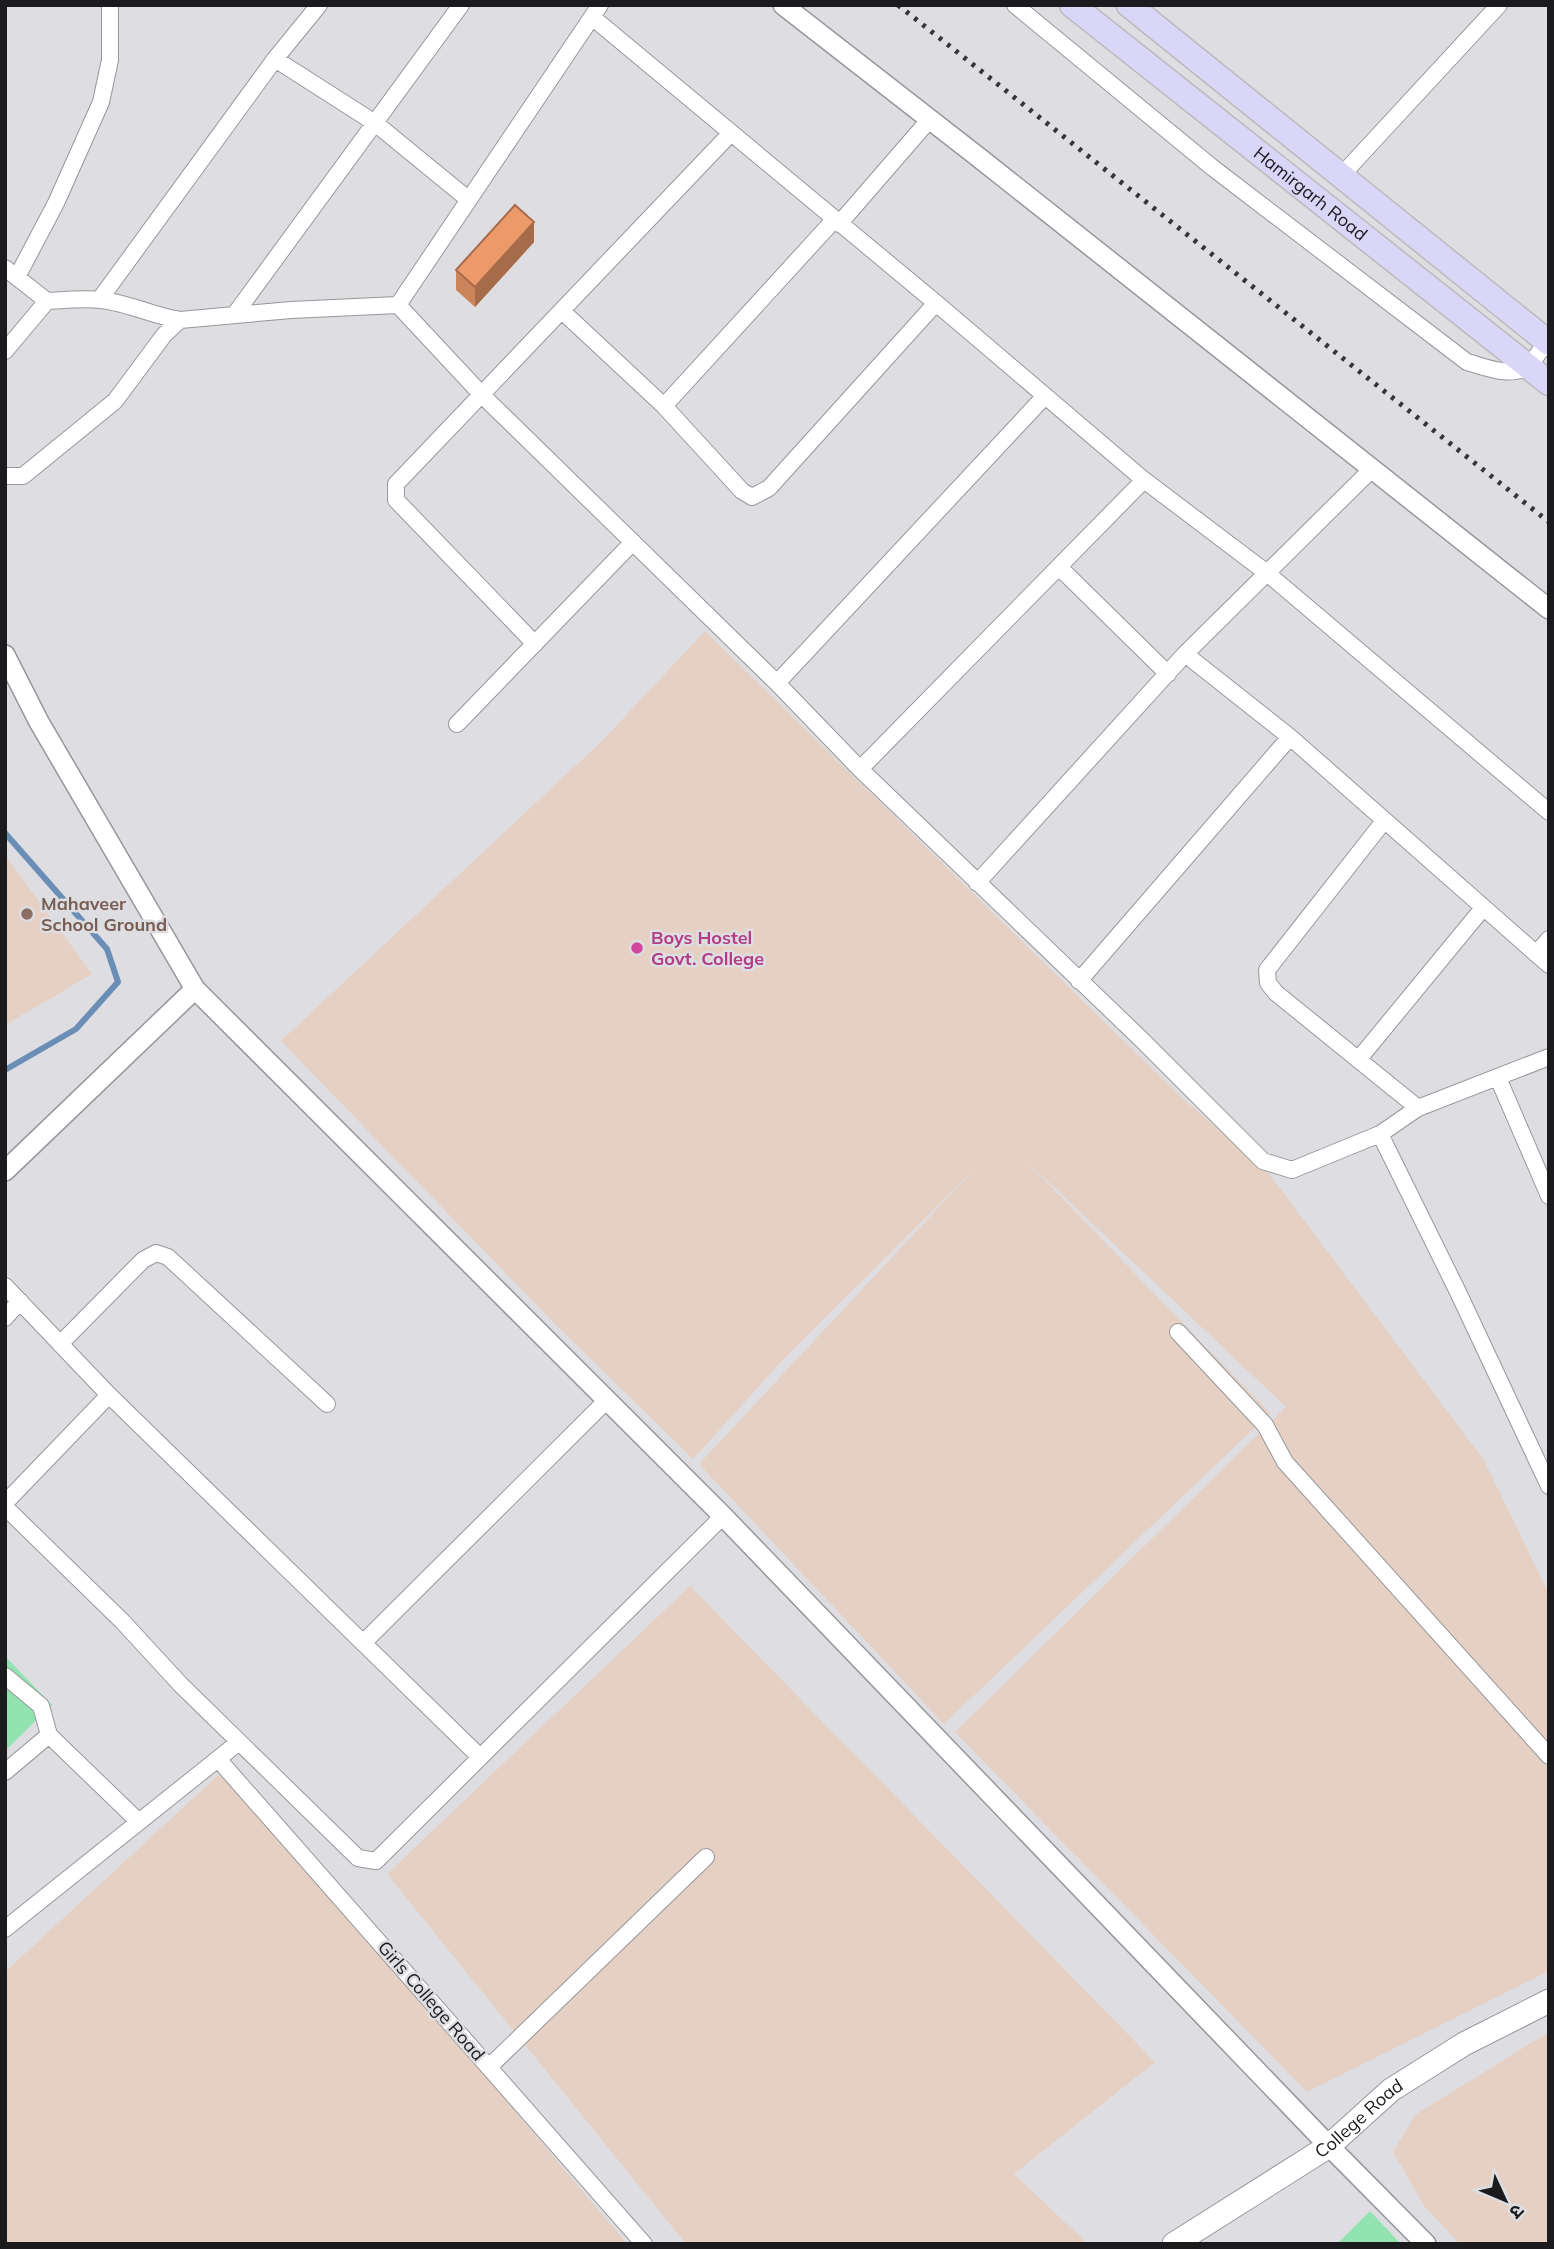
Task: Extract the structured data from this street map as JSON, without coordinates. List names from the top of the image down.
{
  "streets": {
    "main road": ["Hamirgarh Road", "College Road"],
    "street": ["Girls College Road"]
  },
  "places": ["Mahaveer School Ground", "Boys Hostel Govt. College"],
  "north": "bottom right"
}
